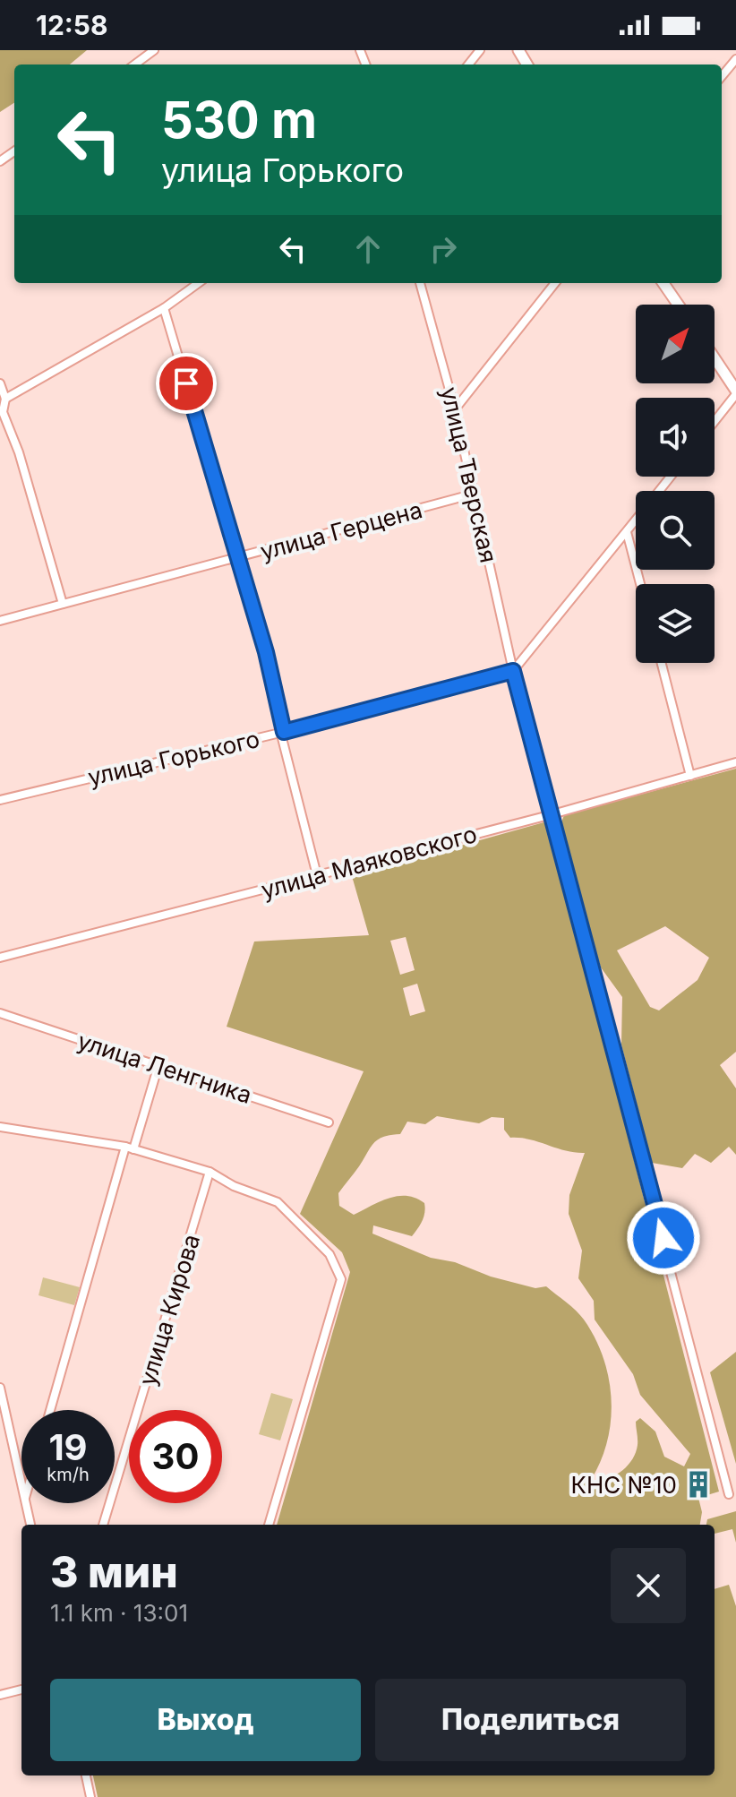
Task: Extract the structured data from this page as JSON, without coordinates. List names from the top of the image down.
{
  "streets": {
    "street": [
      "улица Тверская",
      "улица Герцена",
      "улица Горького",
      "улица Маяковского",
      "улица Ленгника",
      "улица Кирова"
    ]
  },
  "crossings": [
    ["улица Тверская", "улица Герцена"],
    ["улица Тверская", "улица Горького"],
    ["улица Тверская", "улица Маяковского"]
  ],
  "places": {
    "building": ["КНС №10"]
  },
  "north": "top right",
  "page": {
    "status": "12:58",
    "turn": ["530 m", "улица Горького"],
    "speed": "19 km/h",
    "limit": "30",
    "heading": ["3 мин", "1.1 km · 13:01"],
    "buttons": ["Выход", "Поделиться"]
  }
}
